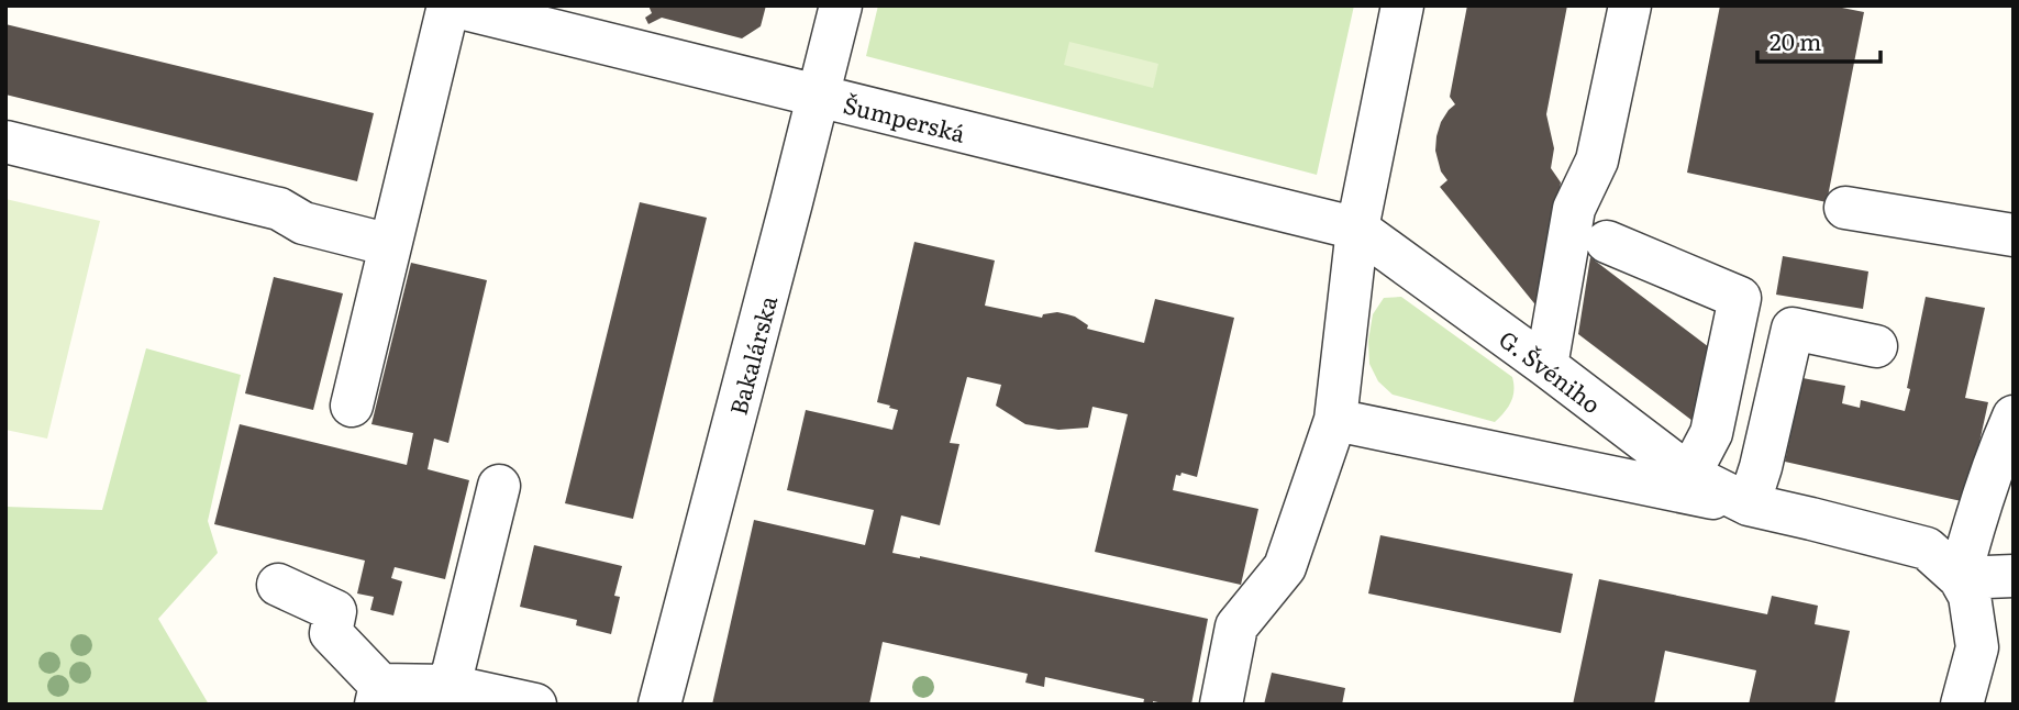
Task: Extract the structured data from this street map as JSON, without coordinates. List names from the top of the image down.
{
  "streets": {
    "street": ["Šumperská", "Bakalárska", "G. Švéniho"]
  },
  "crossings": [
    ["Šumperská", "Bakalárska"],
    ["Šumperská", "G. Švéniho"]
  ],
  "scale_bar": "20 m"
}
